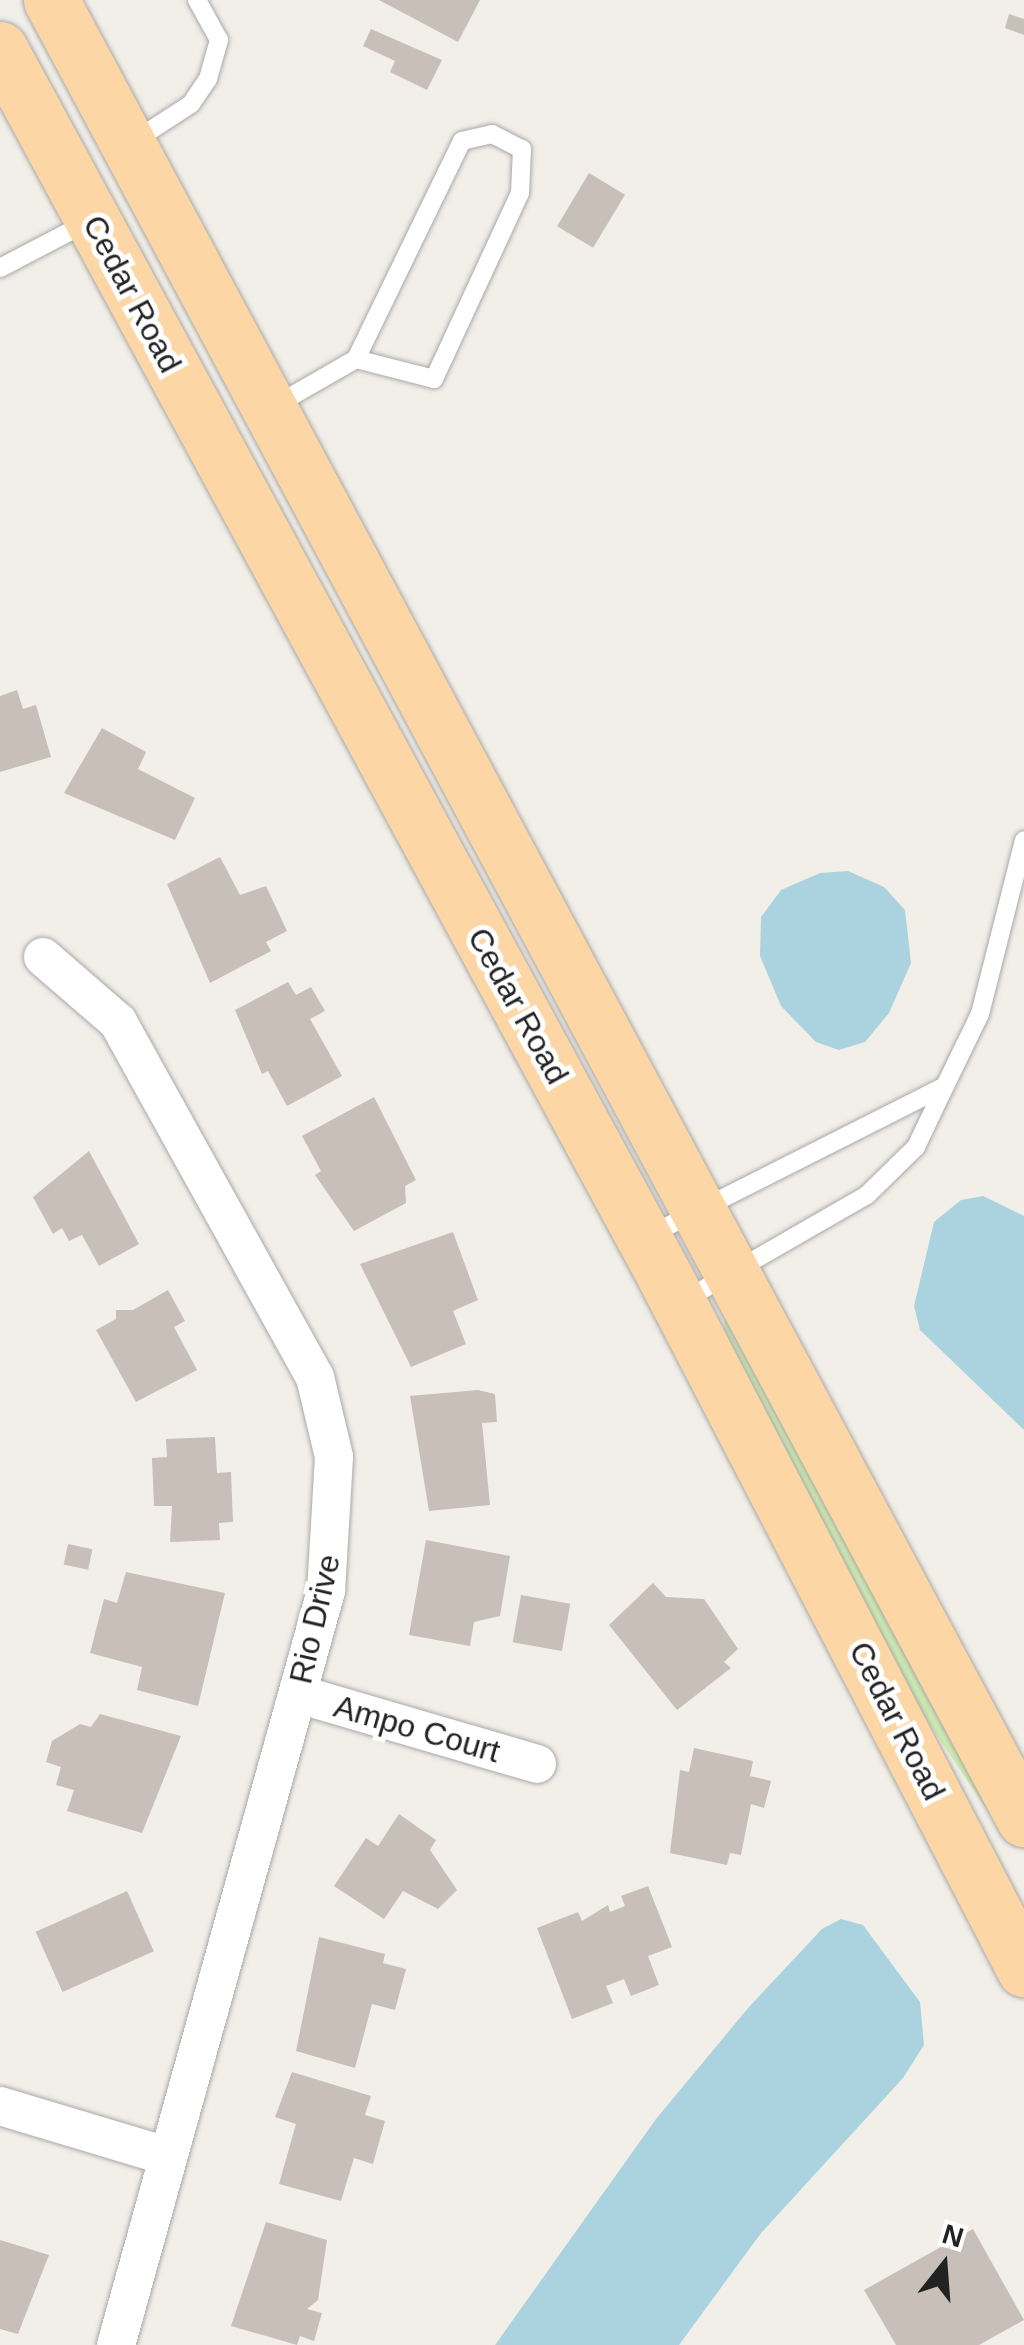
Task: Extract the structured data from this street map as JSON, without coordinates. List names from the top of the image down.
{
  "streets": {
    "main road": ["Cedar Road"],
    "street": ["Rio Drive", "Ampo Court"]
  },
  "crossings": [
    ["Rio Drive", "Ampo Court"]
  ],
  "north": "top"
}
